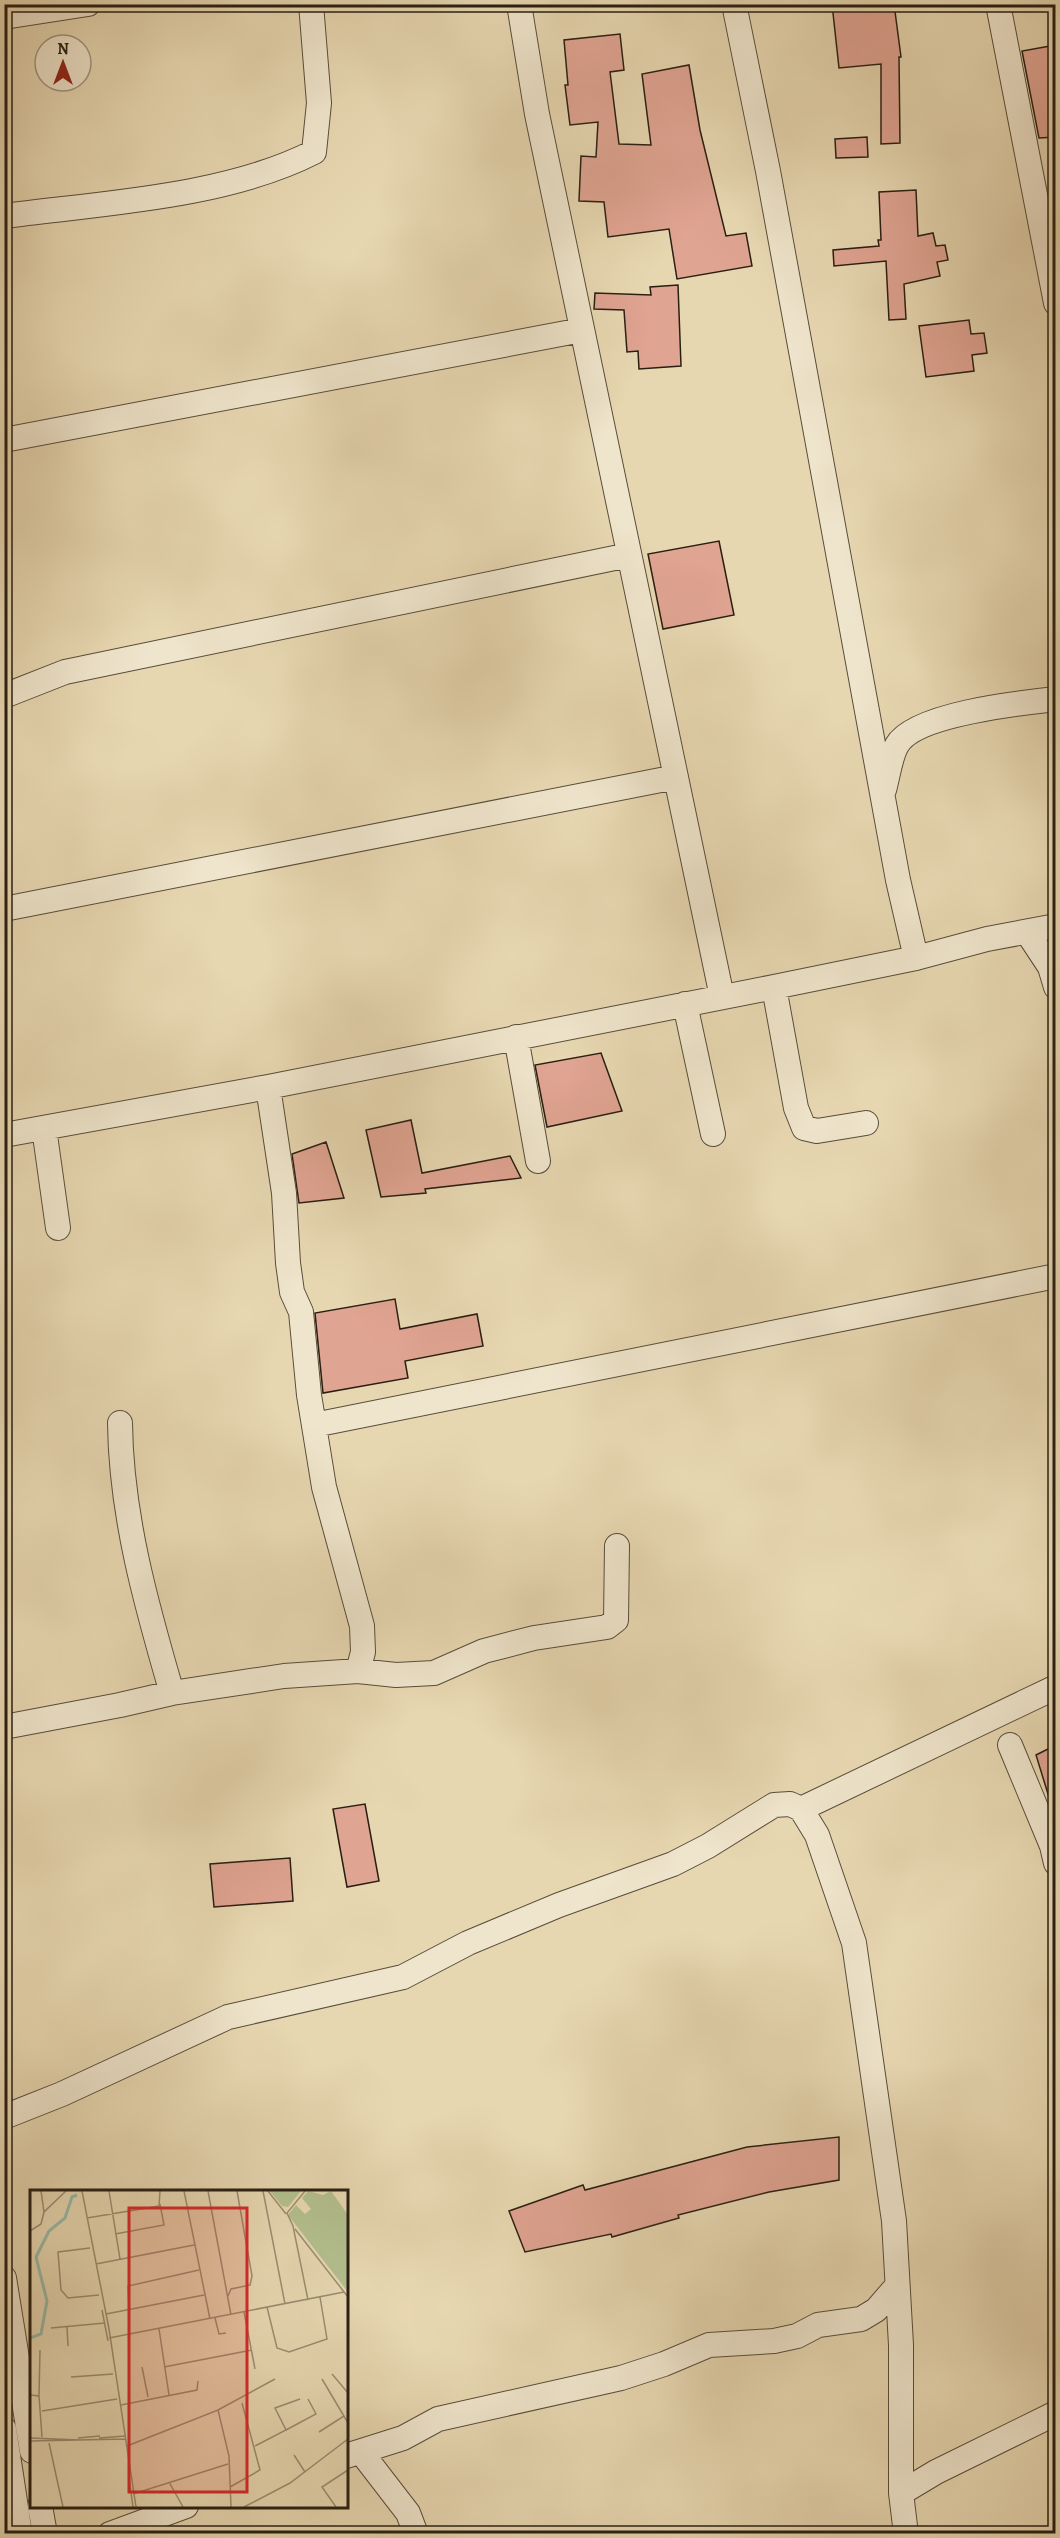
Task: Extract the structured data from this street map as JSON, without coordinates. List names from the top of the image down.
{
  "north": "top"
}
